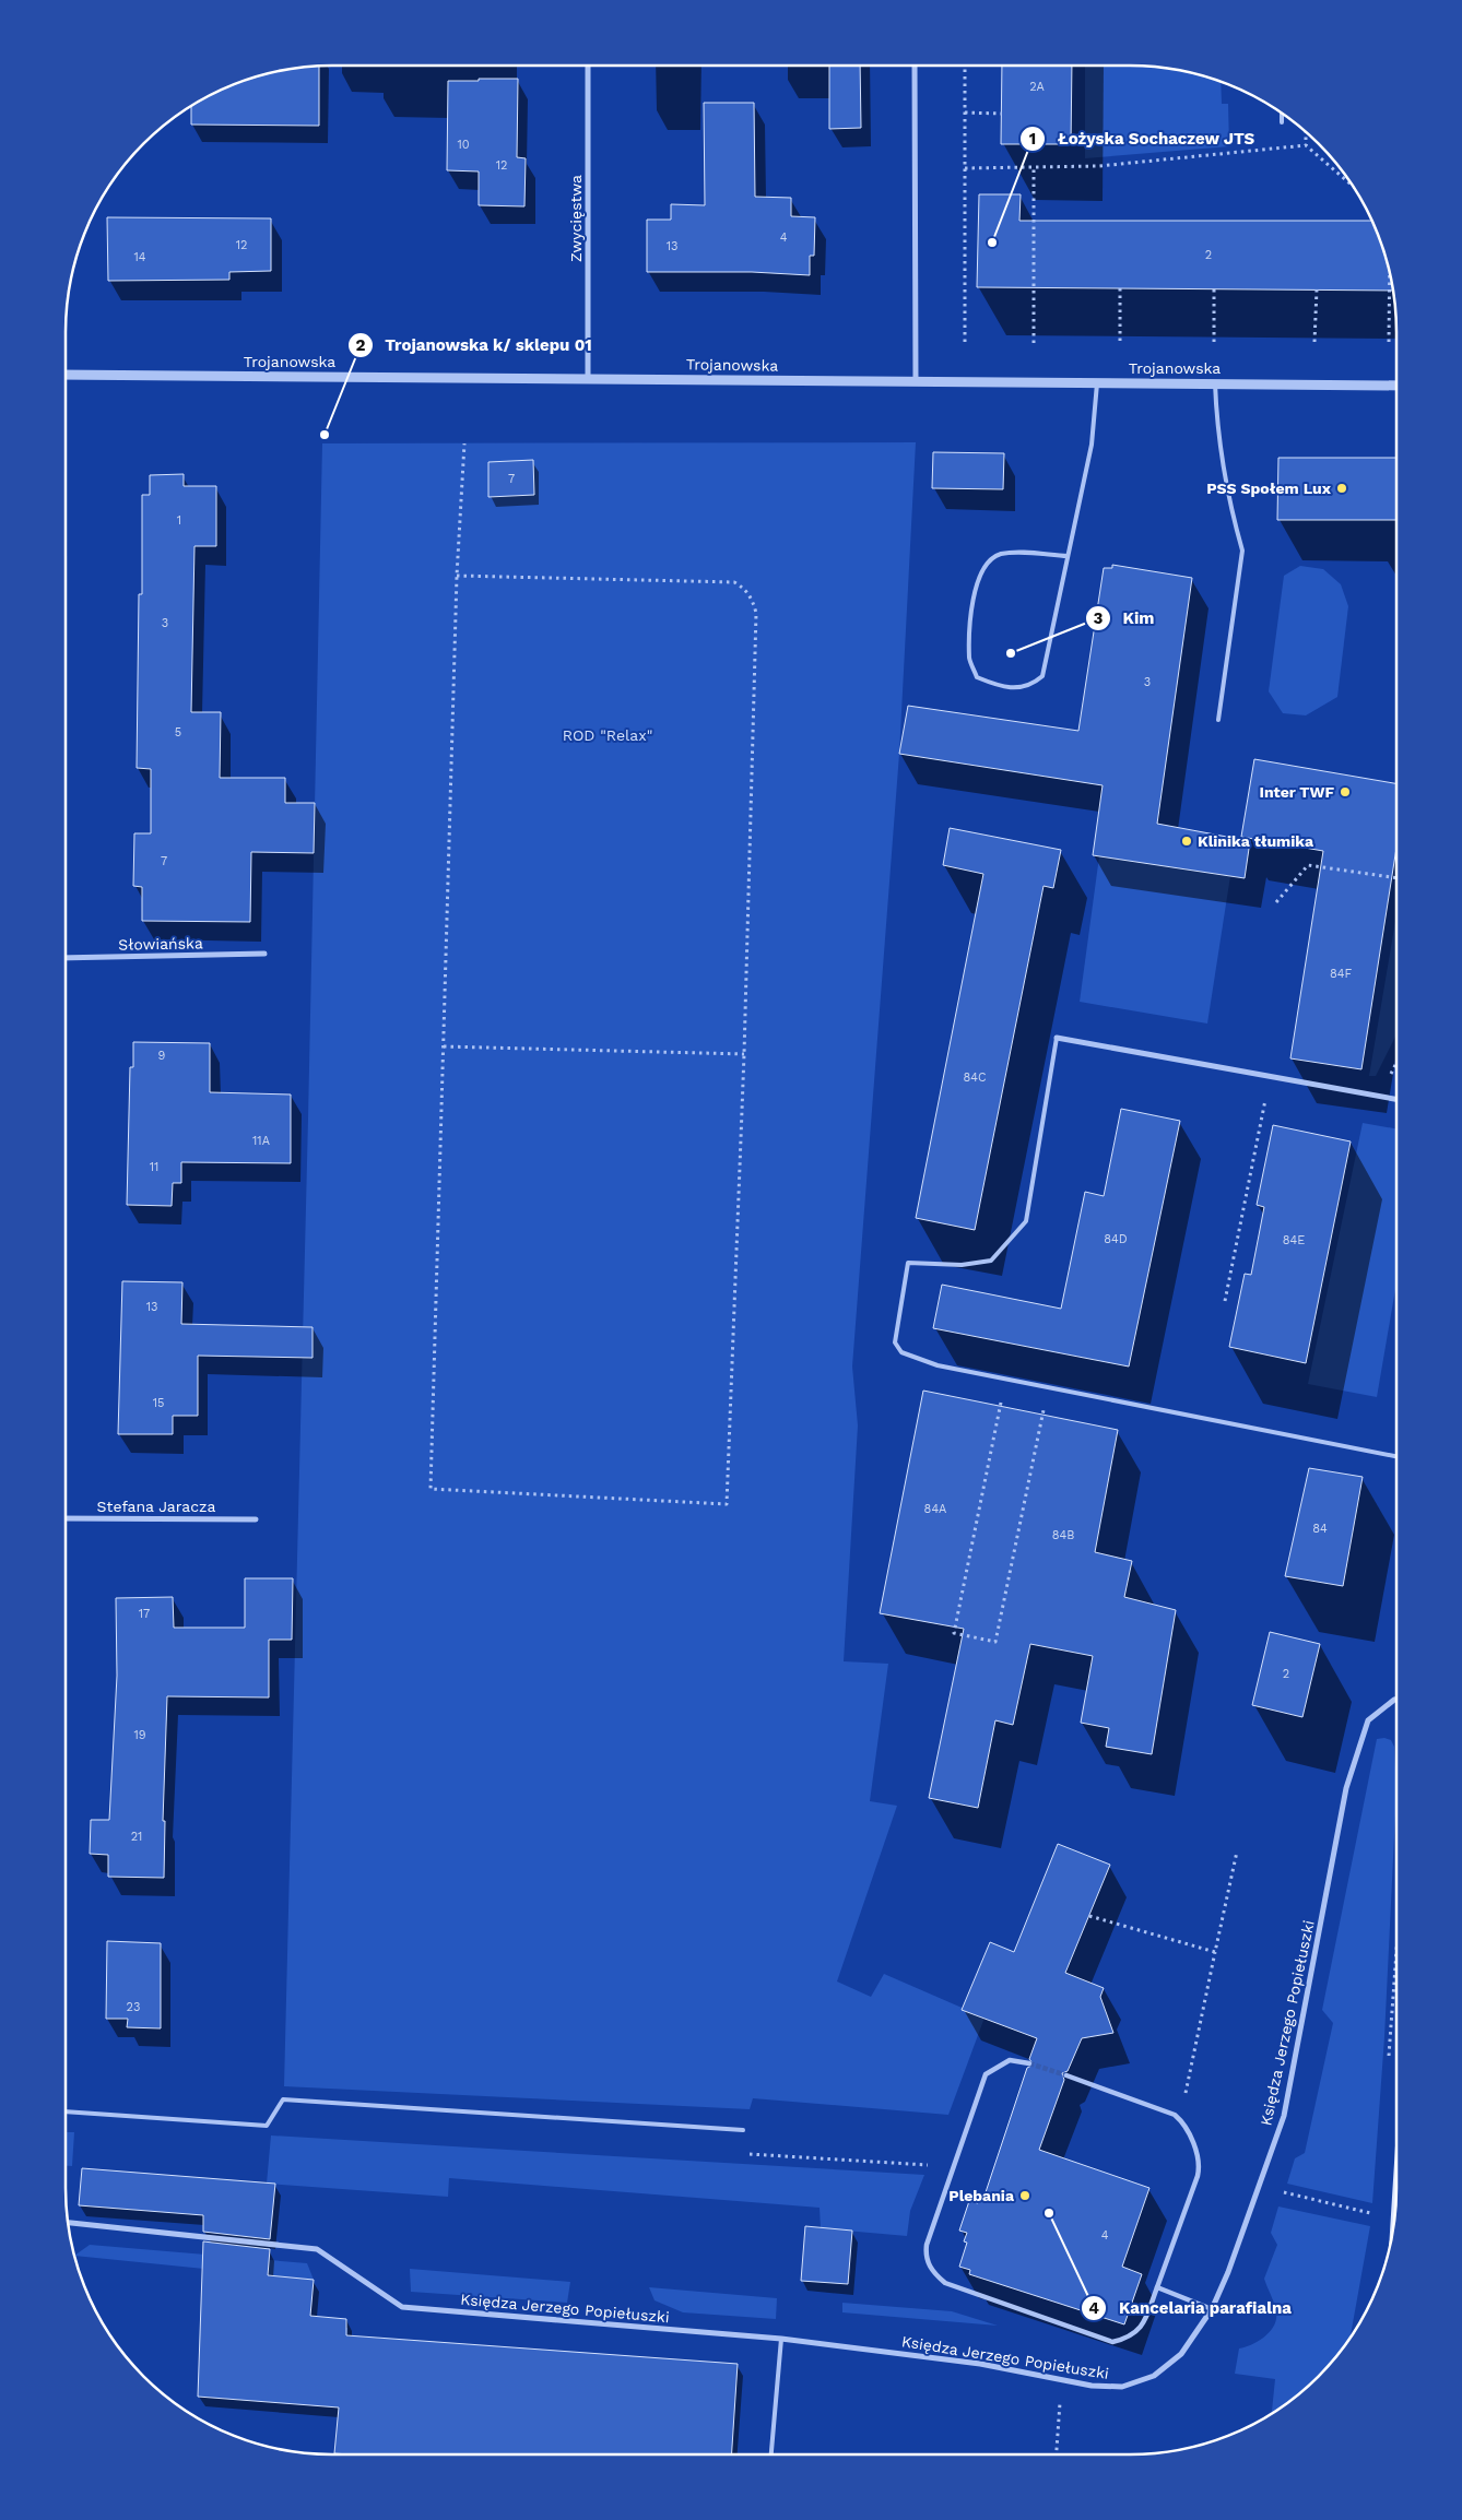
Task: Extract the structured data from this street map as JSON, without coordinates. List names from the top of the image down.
{
  "streets": {
    "street": [
      "Zwycięstwa",
      "Trojanowska",
      "Słowiańska",
      "Stefana Jaracza",
      "Księdza Jerzego Popiełuszki"
    ]
  },
  "crossings": [
    ["Zwycięstwa", "Trojanowska"]
  ],
  "parks": ["ROD \"Relax\""],
  "places": [
    "Łożyska Sochaczew JTS",
    "Trojanowska k/ sklepu 01",
    "PSS Społem Lux",
    "Kim",
    "Inter TWF",
    "Klinika tłumika",
    "Plebania",
    "Kancelaria parafialna"
  ],
  "house_numbers": [
    "2A",
    "10",
    "12",
    "4",
    "12",
    "13",
    "2",
    "14",
    "7",
    "1",
    "3",
    "3",
    "5",
    "7",
    "84F",
    "9",
    "84C",
    "11A",
    "11",
    "84D",
    "84E",
    "13",
    "15",
    "84A",
    "84",
    "84B",
    "17",
    "2",
    "19",
    "21",
    "23",
    "4"
  ]
}
